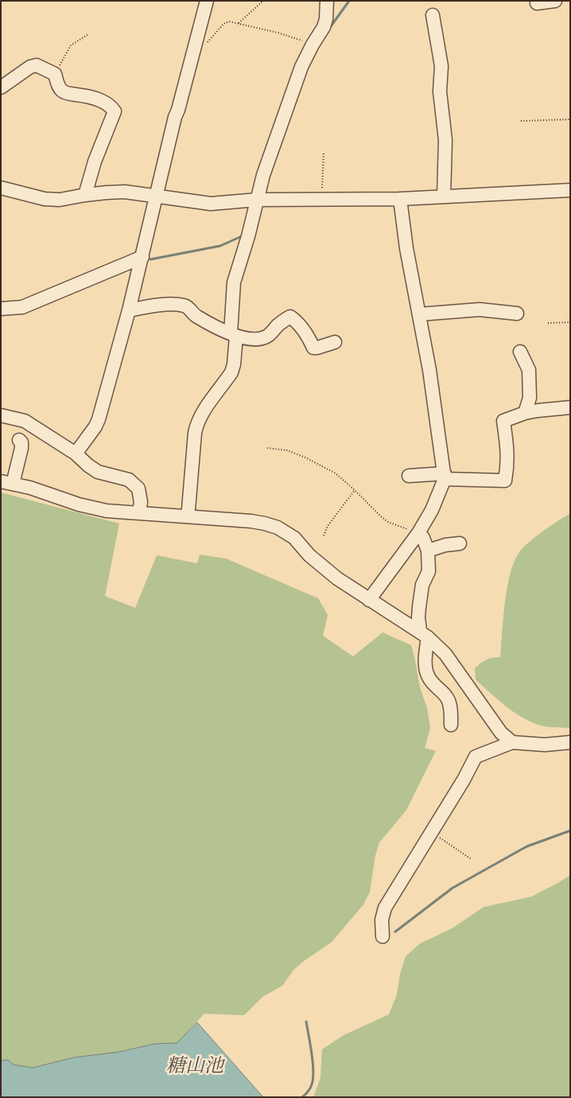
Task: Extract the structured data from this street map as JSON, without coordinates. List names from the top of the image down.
{
  "water": ["糖山池"]
}
